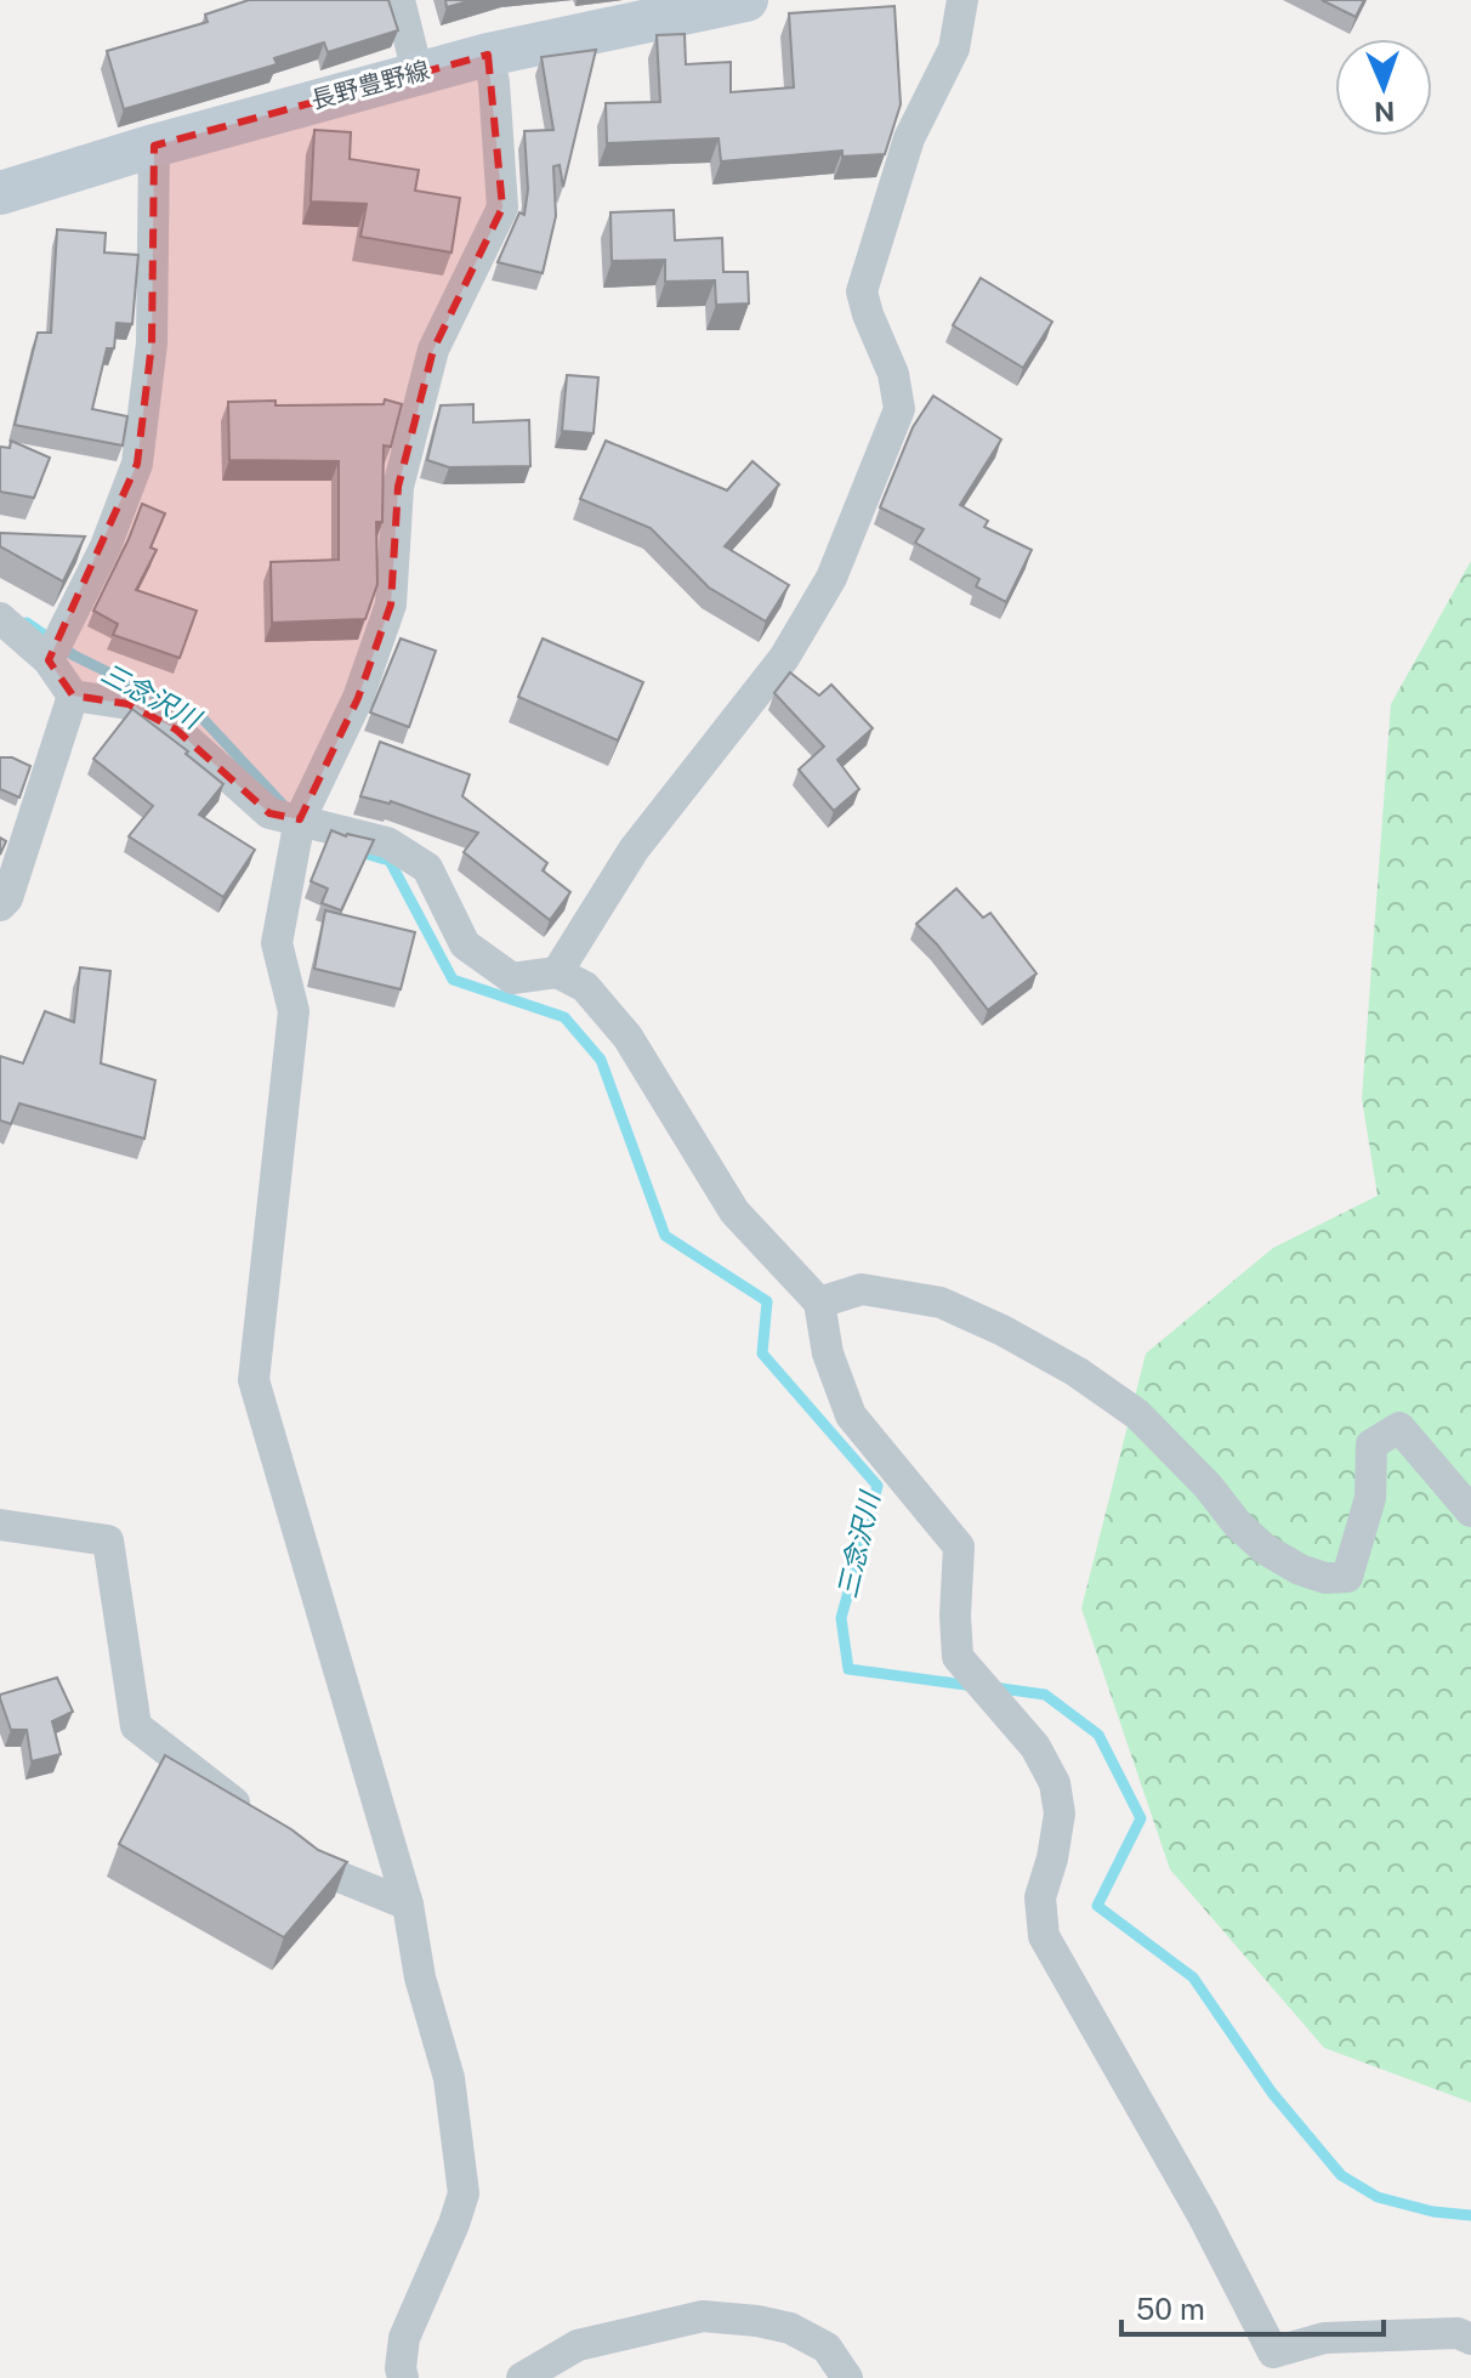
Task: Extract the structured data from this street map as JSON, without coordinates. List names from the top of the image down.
{
  "streets": {
    "main road": ["長野豊野線"]
  },
  "water": ["三念沢川"],
  "scale_bar": "50 m",
  "north": "bottom"
}
